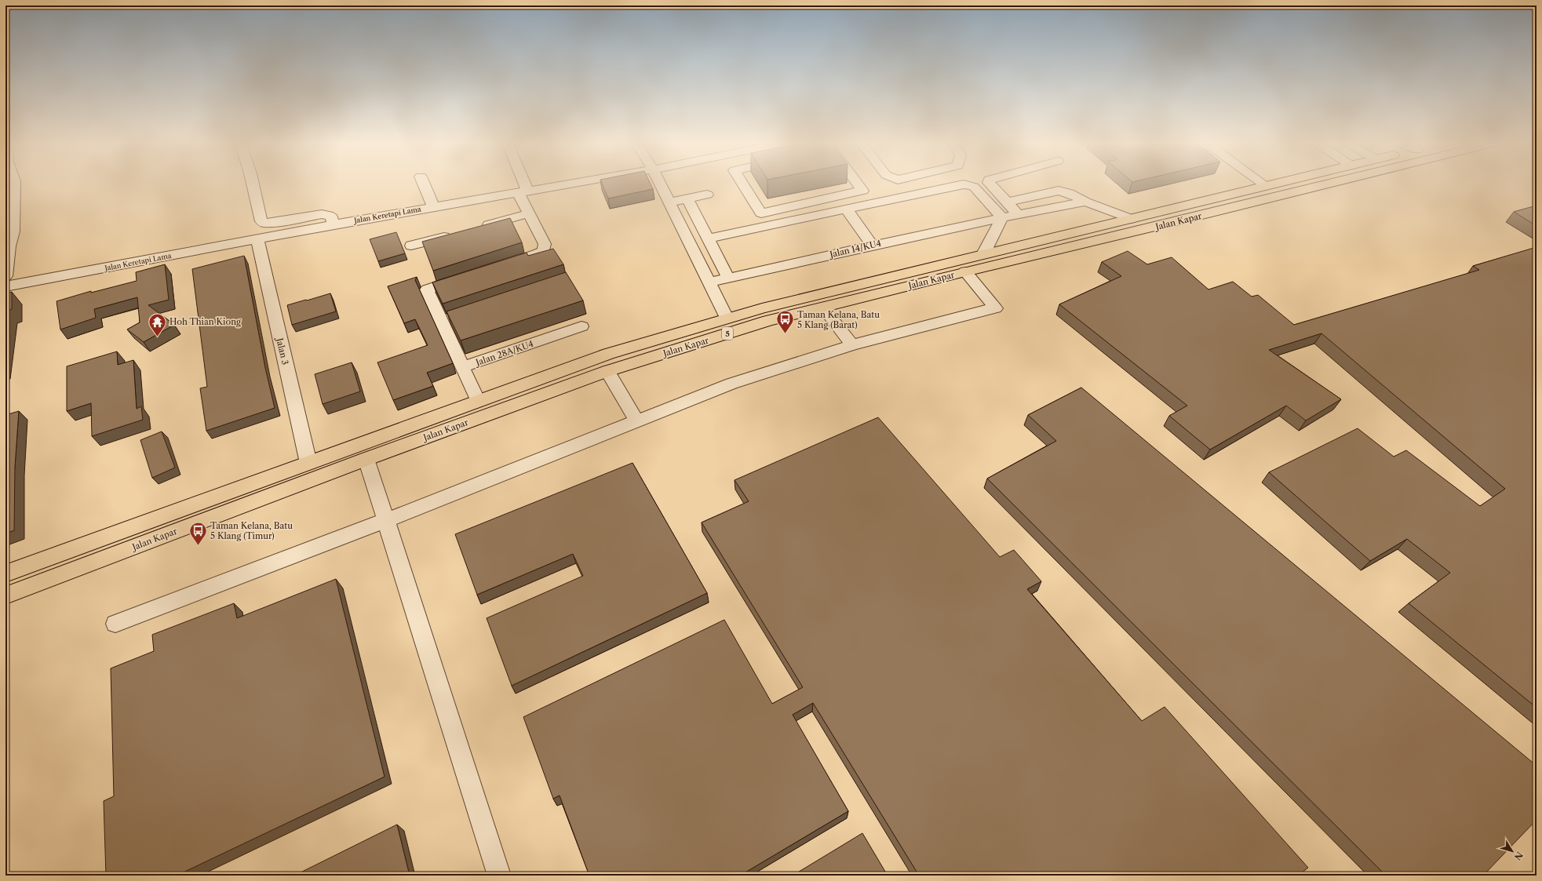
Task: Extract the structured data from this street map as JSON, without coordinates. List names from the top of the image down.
{
  "streets": {
    "highway": ["Jalan Kapar", "5"],
    "street": [
      "Jalan Keretapi Lama",
      "Jalan 14/KU4",
      "Jalan 3",
      "Jalan 28A/KU4"
    ]
  },
  "crossings": [
    ["Jalan Keretapi Lama", "Jalan 3"],
    ["Jalan Kapar", "Jalan 3"]
  ],
  "places": {
    "bus stop": ["Taman Kelana, Batu 5 Klang (Barat)", "Taman Kelana, Batu 5 Klang (Timur)"],
    "temple": ["Hoh Thian Kiong"]
  },
  "north": "bottom right"
}
